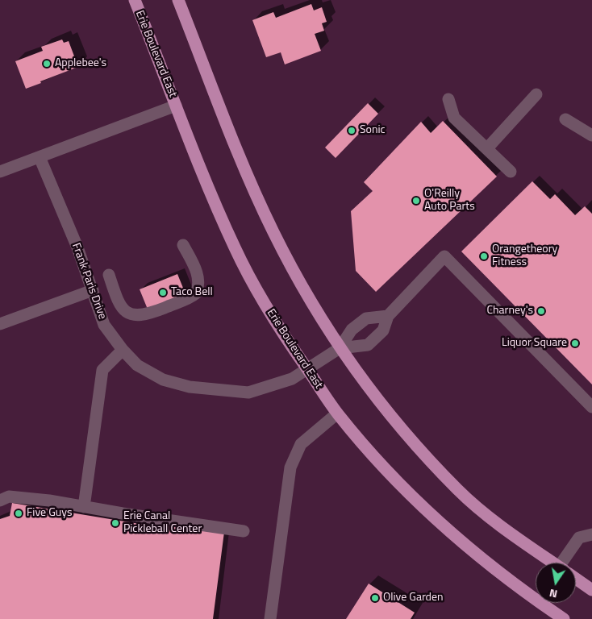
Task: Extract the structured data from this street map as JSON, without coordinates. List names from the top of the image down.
{
  "streets": {
    "main road": ["Erie Boulevard East"],
    "street": ["Frank Paris Drive"]
  },
  "crossings": [
    ["Erie Boulevard East", "Frank Paris Drive"]
  ],
  "places": [
    "Applebee's",
    "Sonic",
    "O'Reilly Auto Parts",
    "Orangetheory Fitness",
    "Taco Bell",
    "Charney's",
    "Liquor Square",
    "Five Guys",
    "Erie Canal Pickleball Center",
    "Olive Garden"
  ],
  "north": "bottom"
}
